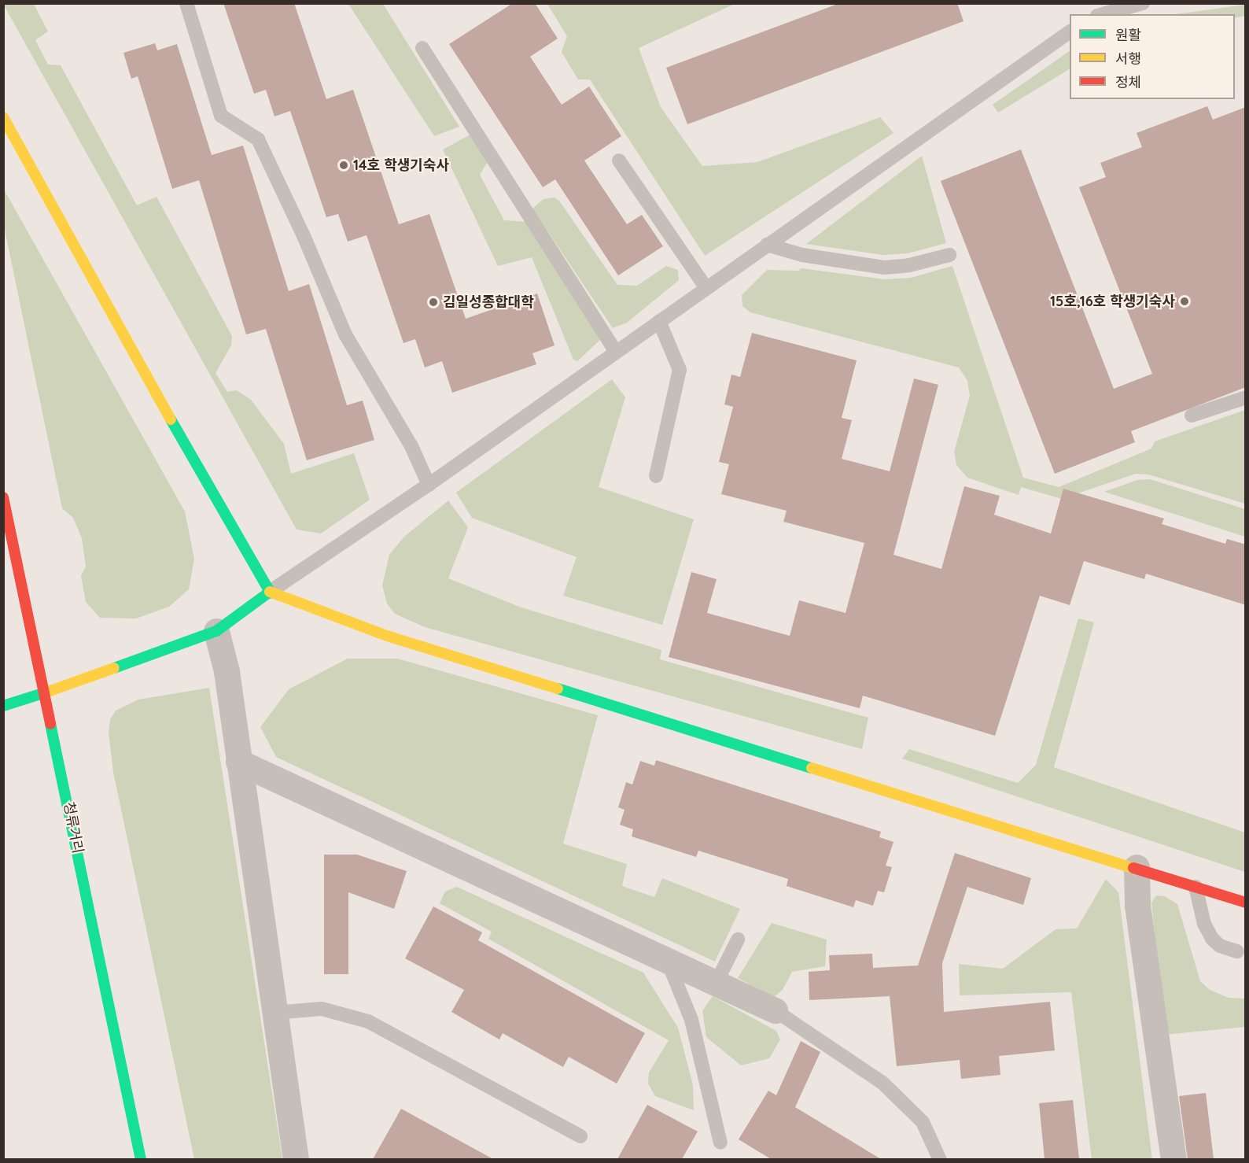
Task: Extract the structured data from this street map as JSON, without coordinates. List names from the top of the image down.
{
  "streets": {
    "main road": ["청류거리"]
  },
  "places": ["14호 학생기숙사", "15호,16호 학생기숙사", "김일성종합대학"],
  "legend": ["원활", "서행", "정체"]
}
